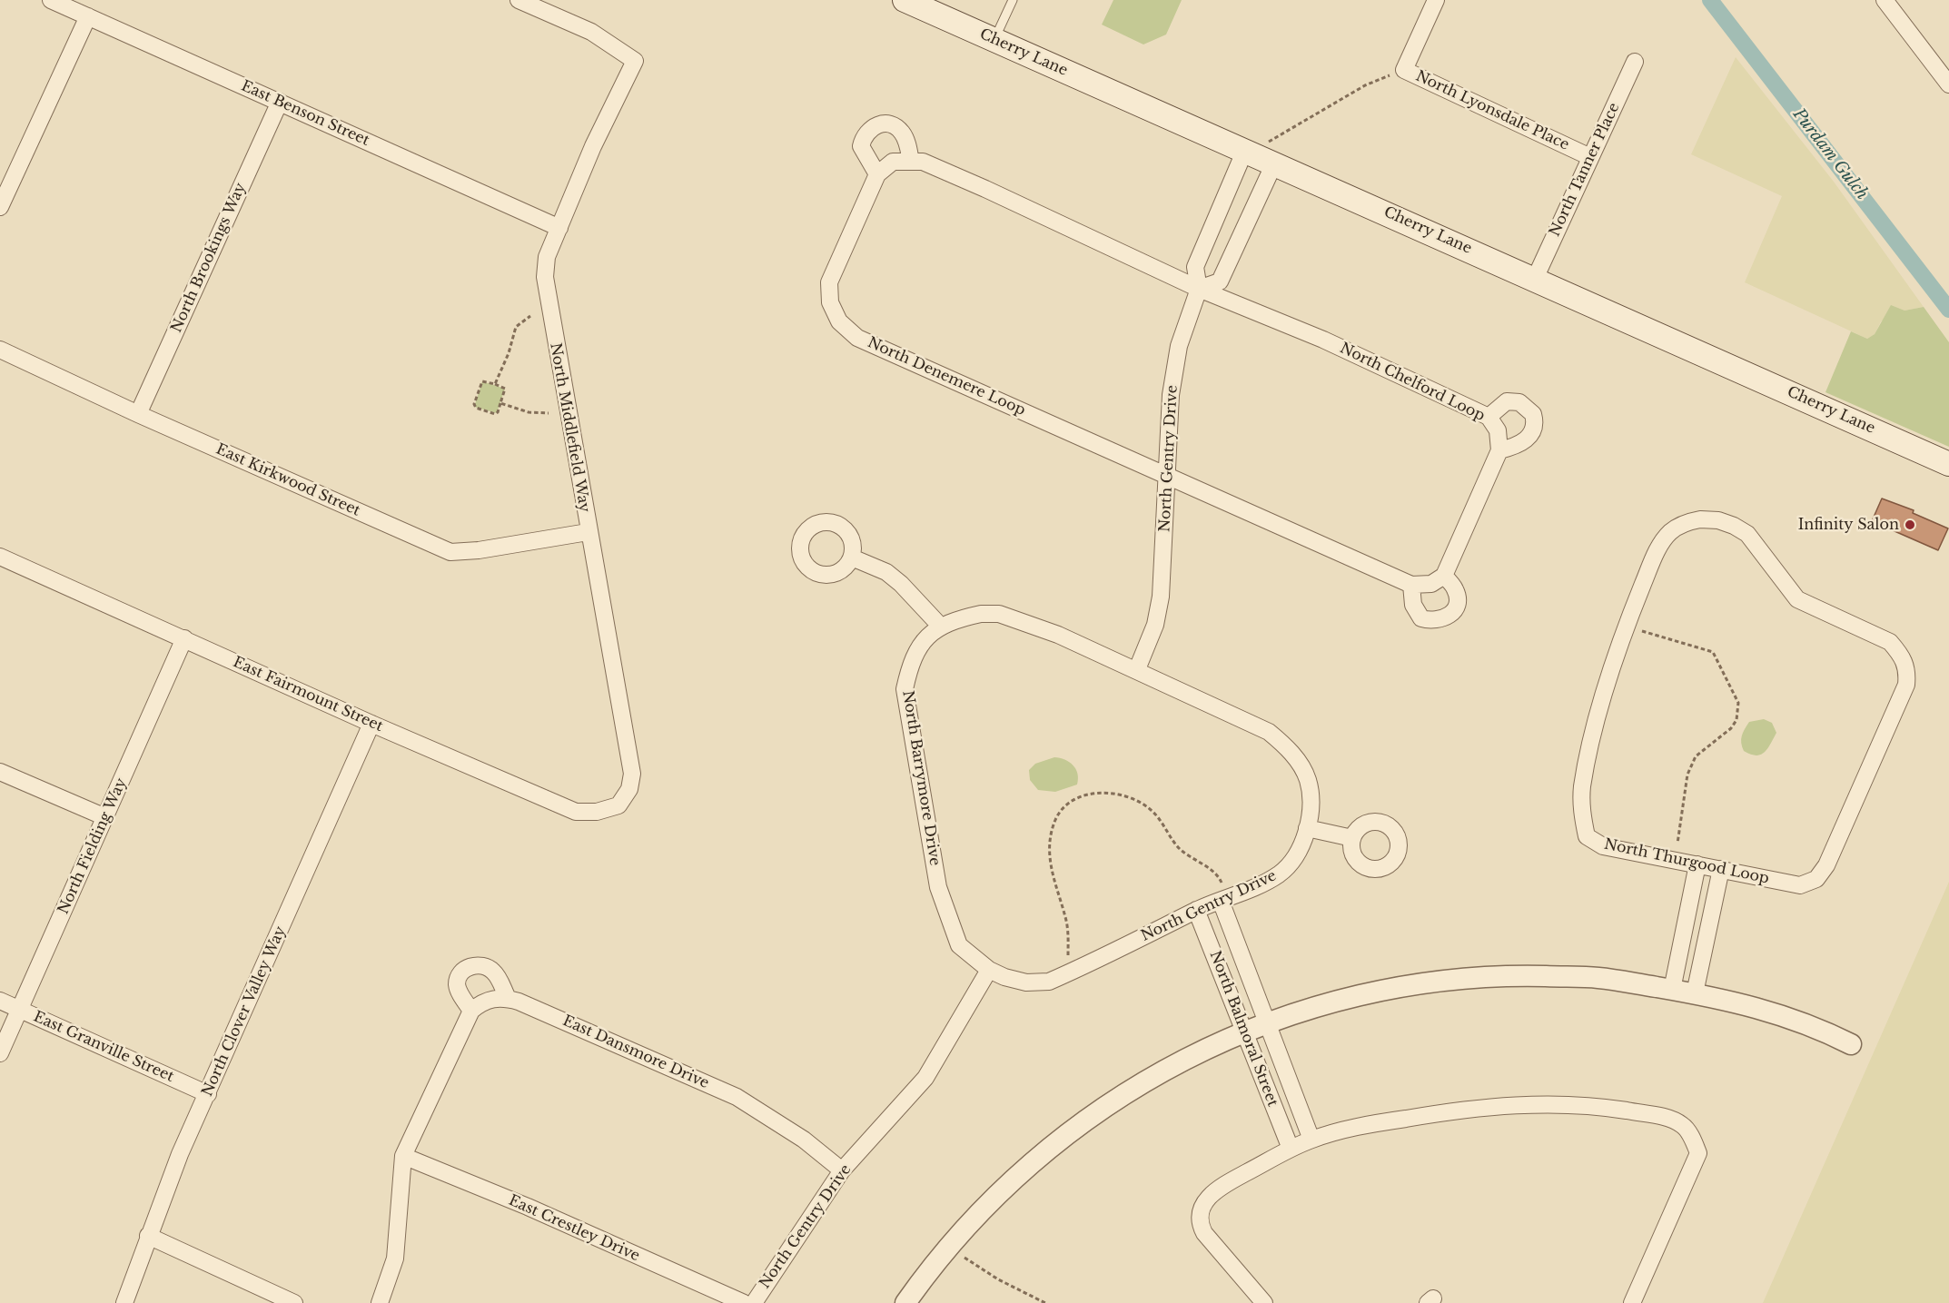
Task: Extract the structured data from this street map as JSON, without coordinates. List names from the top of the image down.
{
  "streets": {
    "main road": ["Cherry Lane"],
    "street": [
      "North Lyonsdale Place",
      "East Benson Street",
      "North Tanner Place",
      "North Brookings Way",
      "North Denemere Loop",
      "North Chelford Loop",
      "North Middlefield Way",
      "North Gentry Drive",
      "East Kirkwood Street",
      "East Fairmount Street",
      "North Barrymore Drive",
      "North Fielding Way",
      "North Thurgood Loop",
      "North Clover Valley Way",
      "North Balmoral Street",
      "East Granville Street",
      "East Dansmore Drive",
      "East Crestley Drive"
    ]
  },
  "crossings": [
    ["Cherry Lane", "North Tanner Place"],
    ["Cherry Lane", "North Gentry Drive"],
    ["North Lyonsdale Place", "North Tanner Place"],
    ["East Benson Street", "North Brookings Way"],
    ["East Benson Street", "North Middlefield Way"],
    ["North Brookings Way", "East Kirkwood Street"],
    ["North Denemere Loop", "North Gentry Drive"],
    ["North Chelford Loop", "North Gentry Drive"],
    ["North Middlefield Way", "East Kirkwood Street"],
    ["North Middlefield Way", "East Fairmount Street"],
    ["North Gentry Drive", "North Barrymore Drive"],
    ["North Gentry Drive", "North Balmoral Street"],
    ["North Gentry Drive", "East Dansmore Drive"],
    ["East Fairmount Street", "North Fielding Way"],
    ["East Fairmount Street", "North Clover Valley Way"],
    ["North Fielding Way", "East Granville Street"],
    ["North Clover Valley Way", "East Granville Street"]
  ],
  "water": ["Purdam Gulch"],
  "places": ["Infinity Salon"]
}
